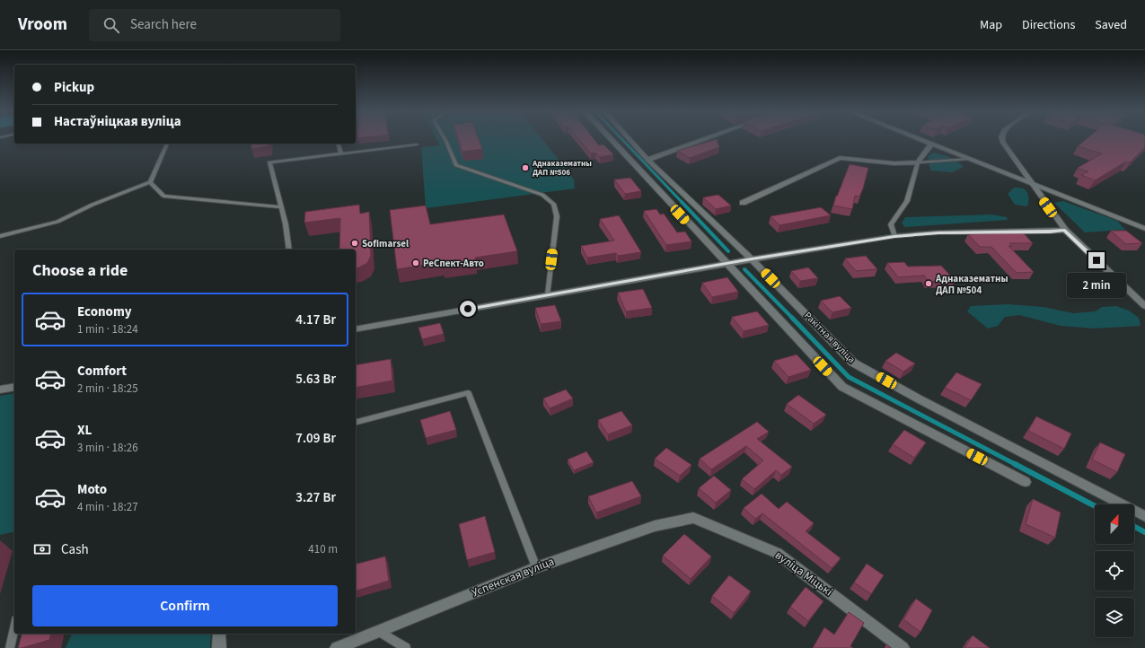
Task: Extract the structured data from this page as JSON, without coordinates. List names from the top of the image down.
{
  "streets": {
    "street": ["Ракітная вуліца", "вуліца Міцькі", "Успенская вуліца"]
  },
  "crossings": [
    ["вуліца Міцькі", "Успенская вуліца"]
  ],
  "places": [
    "Аднаказематны ДАП №506",
    "Sofimarsel",
    "РеСпект-Авто",
    "Аднаказематны ДАП №504"
  ],
  "north": "top",
  "page": {
    "header": "Vroom",
    "search": "Search here",
    "nav": ["Map", "Directions", "Saved"],
    "banner": ["Pickup", "Настаўніцкая вуліца"],
    "heading": "Choose a ride",
    "bubble": "2 min",
    "list": [
      {
        "name": "Economy",
        "note": "1 min · 18:24",
        "value": "4.17 Br"
      },
      {
        "name": "Comfort",
        "note": "2 min · 18:25",
        "value": "5.63 Br"
      },
      {
        "name": "XL",
        "note": "3 min · 18:26",
        "value": "7.09 Br"
      },
      {
        "name": "Moto",
        "note": "4 min · 18:27",
        "value": "3.27 Br"
      }
    ],
    "pay": ["Cash", "410 m"],
    "buttons": "Confirm"
  }
}
